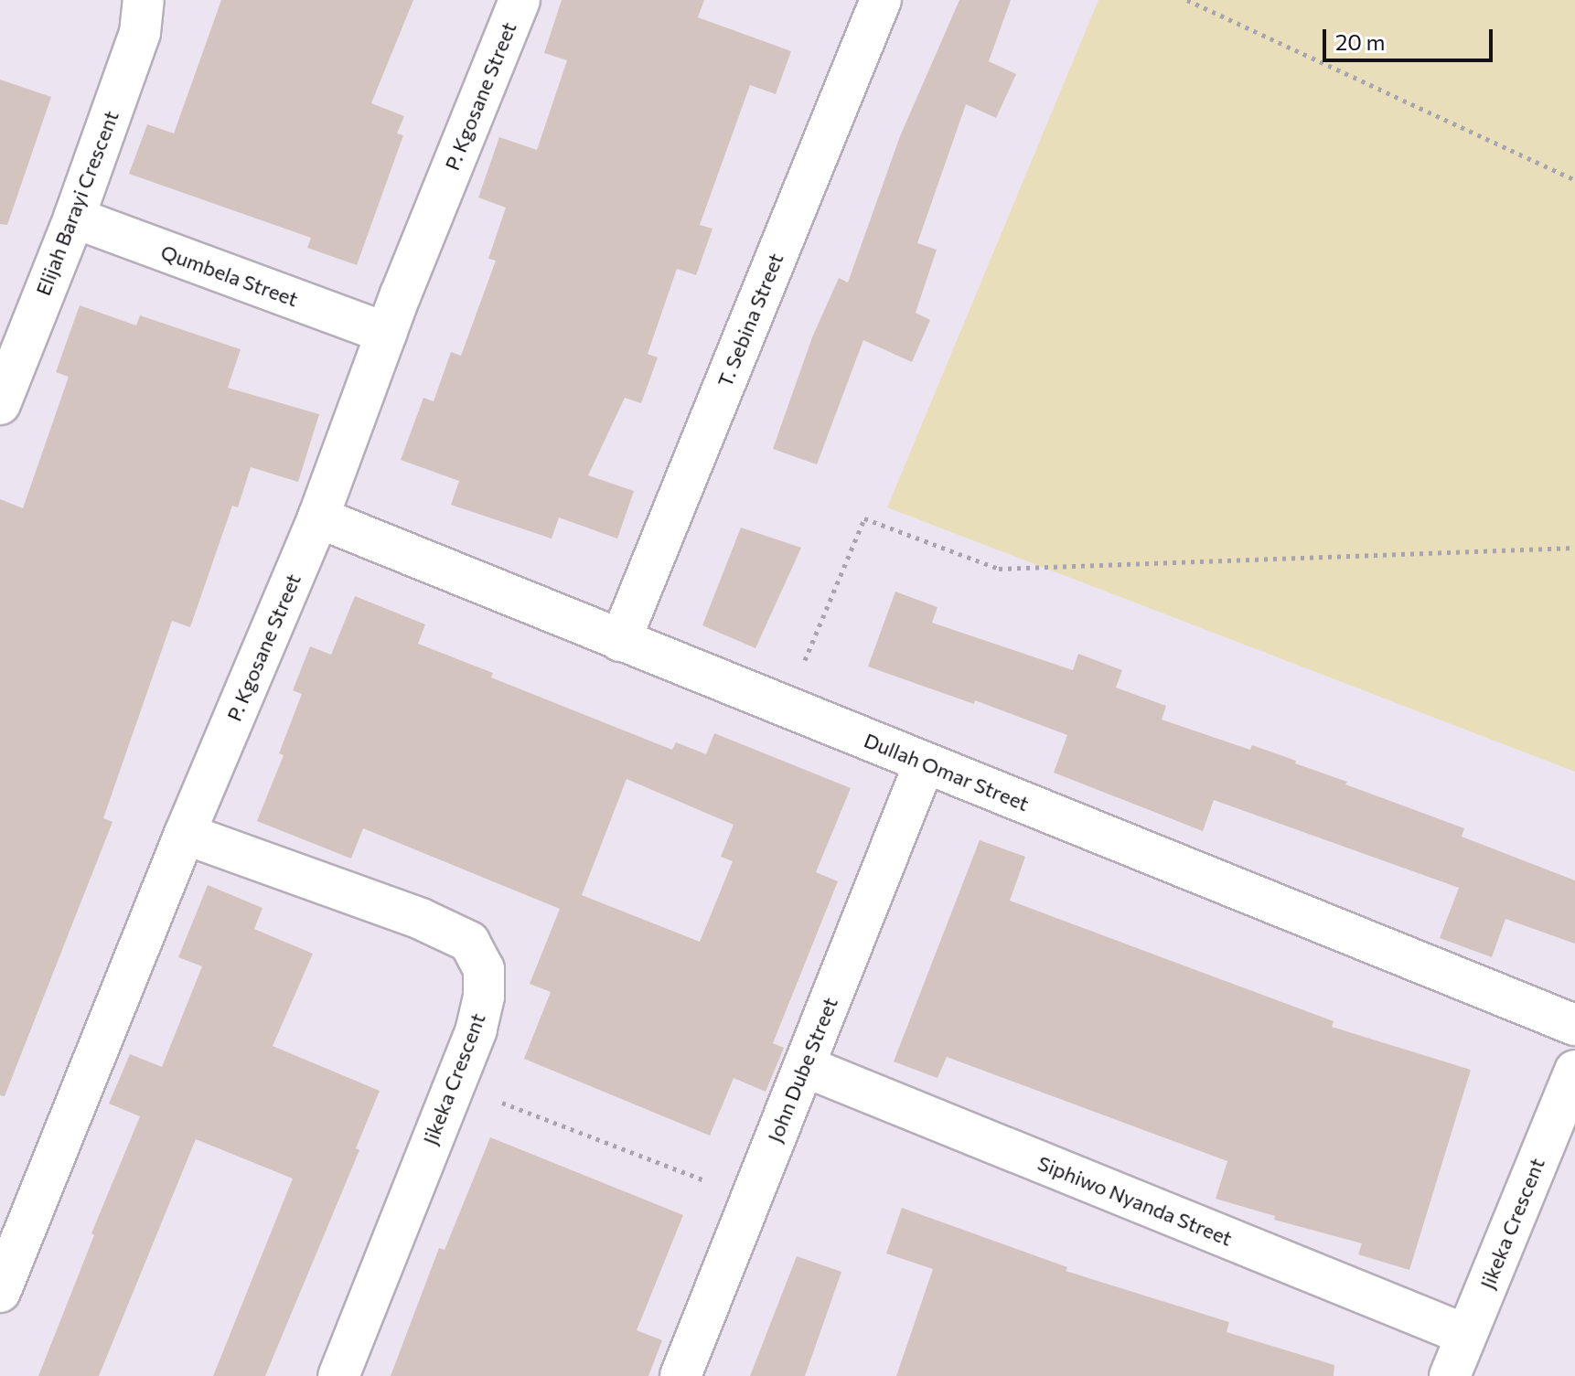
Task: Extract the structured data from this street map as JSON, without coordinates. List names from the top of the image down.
{
  "streets": {
    "street": [
      "P. Kgosane Street",
      "Elijah Barayi Crescent",
      "Qumbela Street",
      "T. Sebina Street",
      "Dullah Omar Street",
      "John Dube Street",
      "Jikeka Crescent",
      "Siphiwo Nyanda Street"
    ]
  },
  "crossings": [
    ["P. Kgosane Street", "Qumbela Street"],
    ["P. Kgosane Street", "Dullah Omar Street"],
    ["P. Kgosane Street", "Jikeka Crescent"],
    ["Elijah Barayi Crescent", "Qumbela Street"],
    ["T. Sebina Street", "Dullah Omar Street"],
    ["Dullah Omar Street", "John Dube Street"],
    ["John Dube Street", "Siphiwo Nyanda Street"],
    ["Jikeka Crescent", "Siphiwo Nyanda Street"]
  ],
  "scale_bar": "20 m"
}
